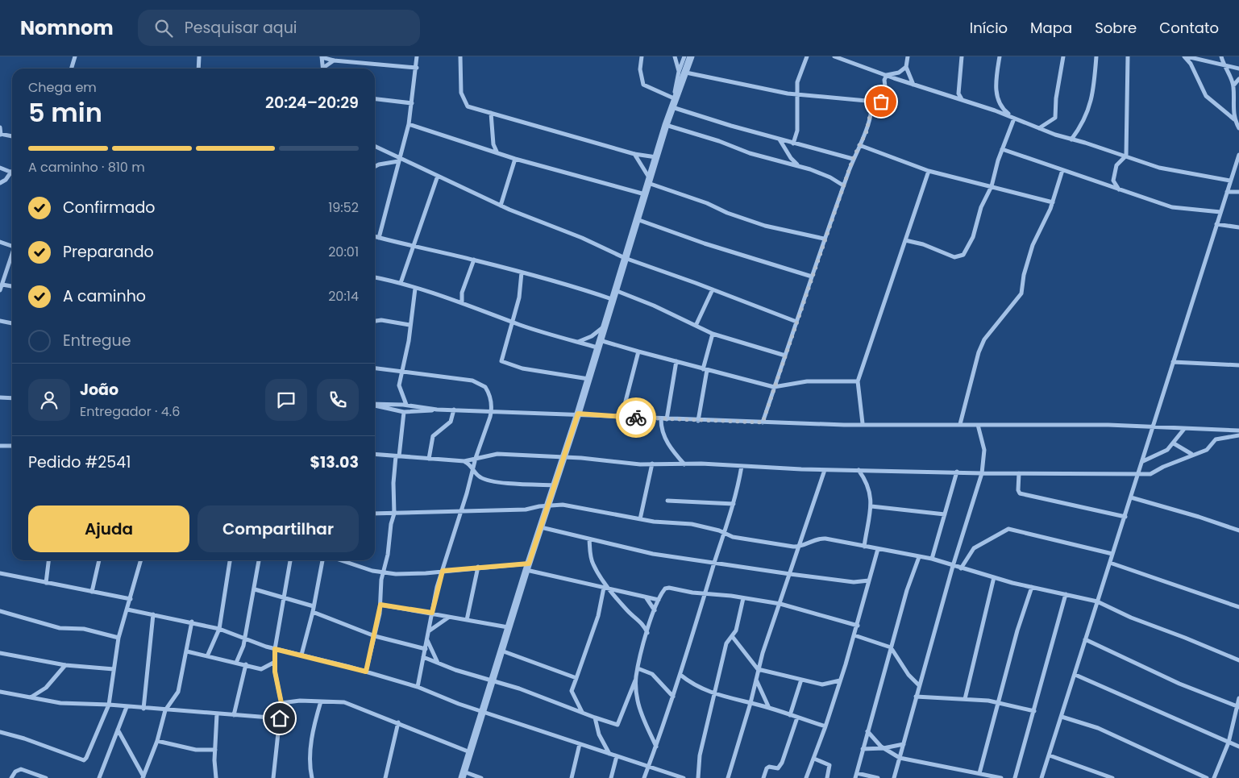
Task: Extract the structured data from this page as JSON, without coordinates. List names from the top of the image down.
{
  "page": {
    "header": "Nomnom",
    "search": "Pesquisar aqui",
    "nav": [
      "Início",
      "Mapa",
      "Sobre",
      "Contato"
    ],
    "heading": ["5 min", "Chega em", "20:24–20:29"],
    "panel": [
      "João",
      "Entregador · 4.6",
      "Pedido #2541",
      "$13.03"
    ],
    "bar": "A caminho · 810 m",
    "list": [
      ["Confirmado", "19:52"],
      ["Preparando", "20:01"],
      ["A caminho", "20:14"],
      "Entregue"
    ],
    "buttons": ["Ajuda", "Compartilhar"]
  }
}
